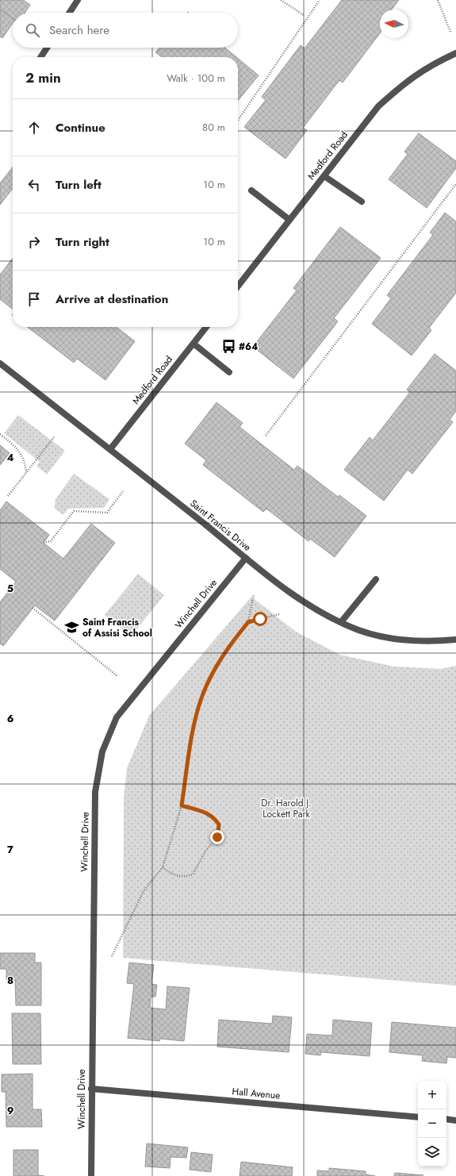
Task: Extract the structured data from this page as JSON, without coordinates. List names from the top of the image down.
{
  "streets": {
    "street": [
      "Medford Road",
      "Saint Francis Drive",
      "Winchell Drive",
      "Hall Avenue"
    ]
  },
  "crossings": [
    ["Medford Road", "Saint Francis Drive"],
    ["Saint Francis Drive", "Winchell Drive"],
    ["Winchell Drive", "Hall Avenue"]
  ],
  "parks": ["Dr. Harold J. Lockett Park"],
  "places": {
    "bus stop": ["#64"],
    "school or university": ["Saint Francis of Assisi School"]
  },
  "north": "left",
  "page": {
    "search": "Search here",
    "heading": ["2 min", "Walk · 100 m"],
    "list": [
      ["Continue", "80 m"],
      ["Turn left", "10 m"],
      ["Turn right", "10 m"],
      "Arrive at destination"
    ],
    "map_buttons": ["+", "−"]
  },
  "grid": {
    "rows": [
      "4",
      "5",
      "6",
      "7",
      "8",
      "9"
    ]
  }
}
